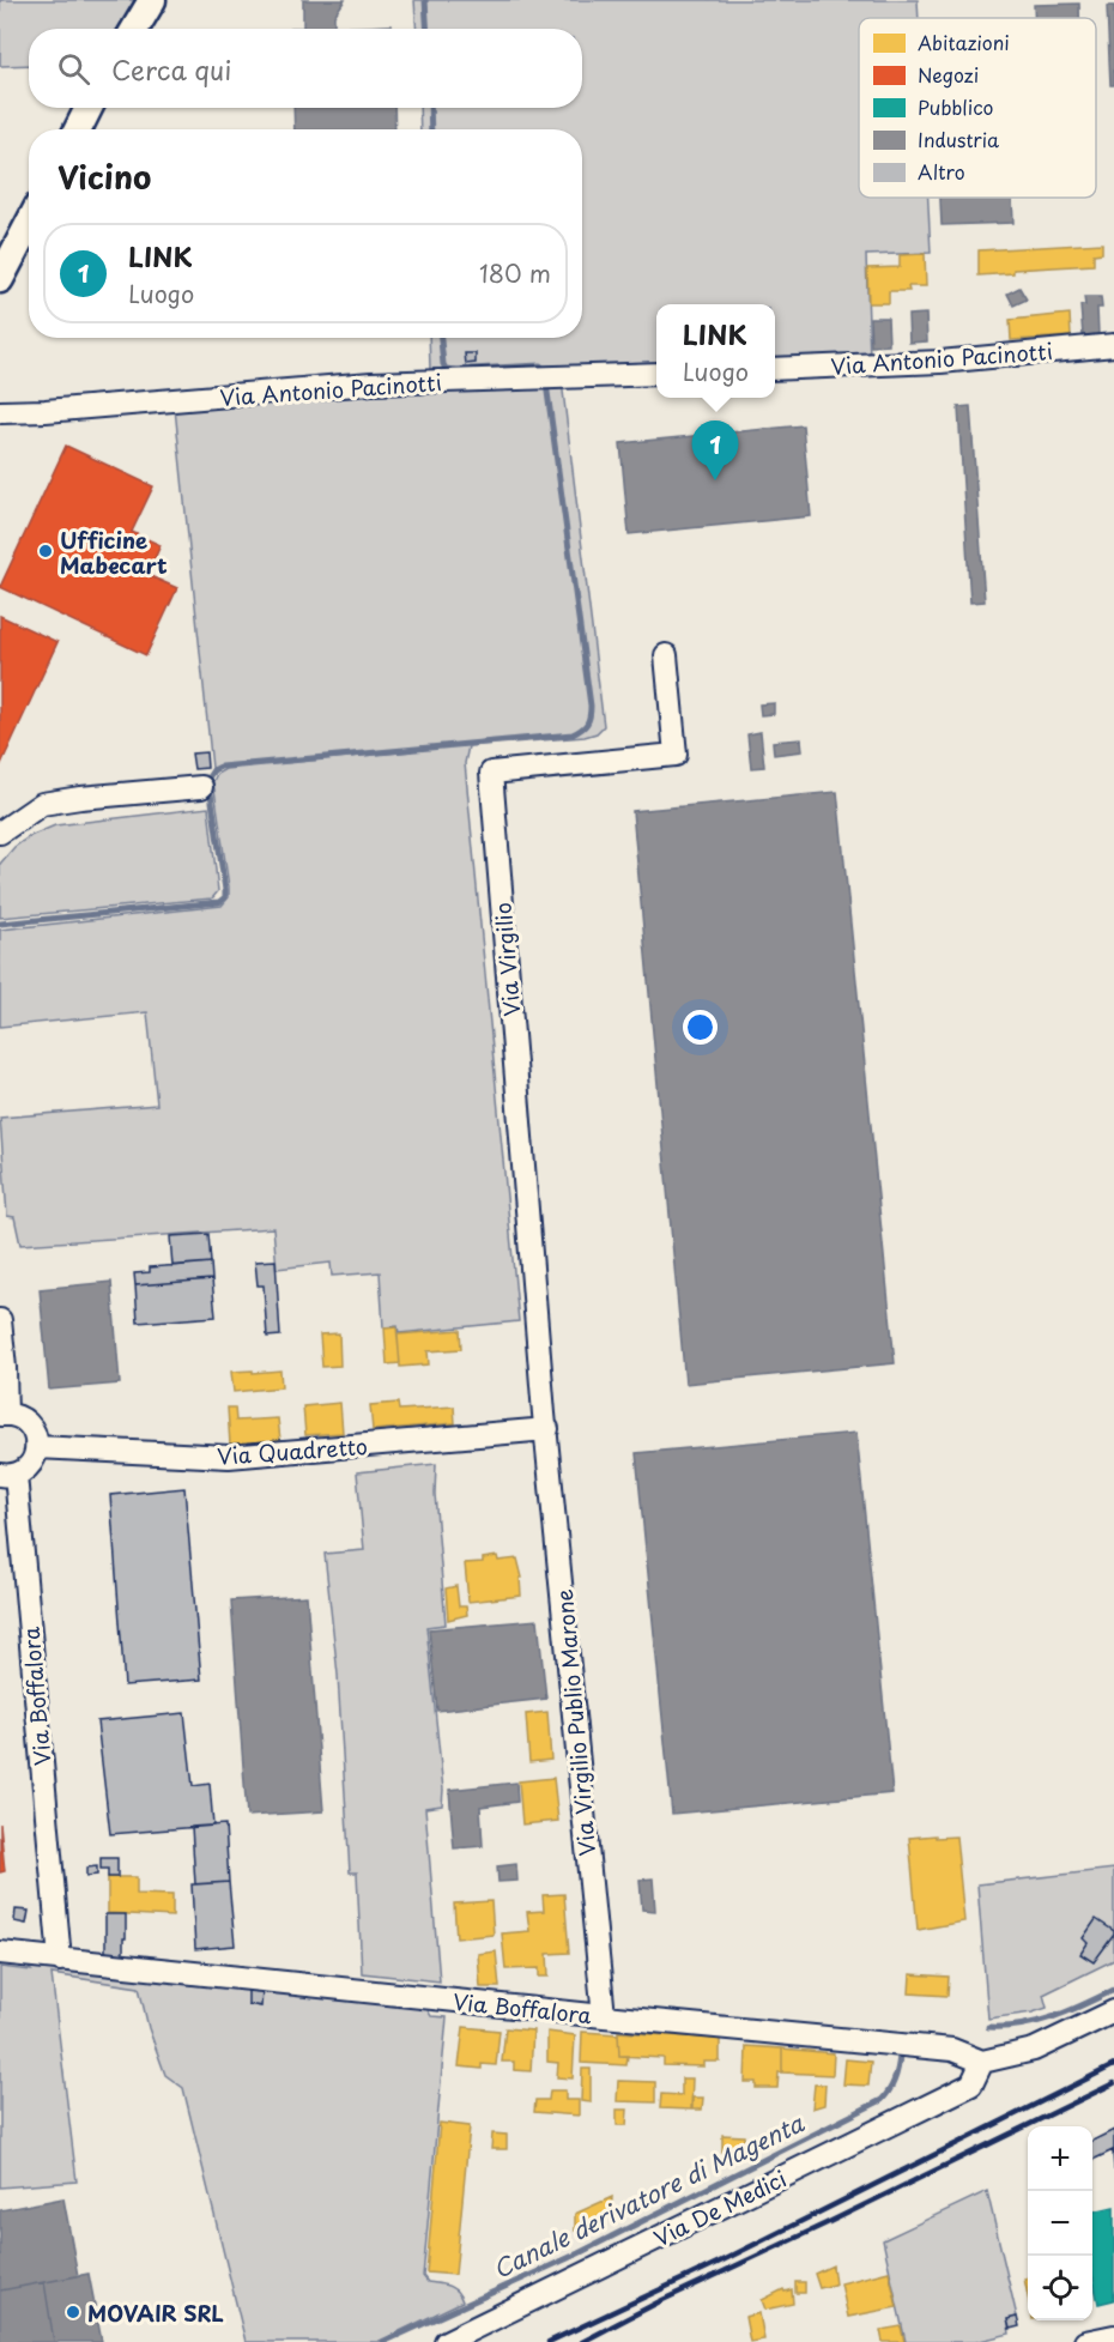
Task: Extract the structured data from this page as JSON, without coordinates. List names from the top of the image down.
{
  "streets": {
    "street": [
      "Via Antonio Pacinotti",
      "Via Virgilio",
      "Via Quadretto",
      "Via Boffalora",
      "Via Virgilio Publio Marone",
      "Via De Medici"
    ]
  },
  "crossings": [
    ["Via Virgilio", "Via Quadretto"],
    ["Via Virgilio", "Via Virgilio Publio Marone"],
    ["Via Quadretto", "Via Boffalora"],
    ["Via Quadretto", "Via Virgilio Publio Marone"],
    ["Via Boffalora", "Via Virgilio Publio Marone"],
    ["Via Boffalora", "Via De Medici"]
  ],
  "water": ["Canale derivatore di Magenta"],
  "places": ["Ufficine Mabecart", "MOVAIR SRL"],
  "legend": [
    "Abitazioni",
    "Negozi",
    "Pubblico",
    "Industria",
    "Altro"
  ],
  "page": {
    "search": "Cerca qui",
    "heading": "Vicino",
    "list": [
      {
        "mark": "1",
        "name": "LINK",
        "note": "Luogo",
        "value": "180 m"
      }
    ],
    "popup": ["LINK", "Luogo"],
    "pins": "1",
    "map_buttons": ["+", "−"]
  }
}
